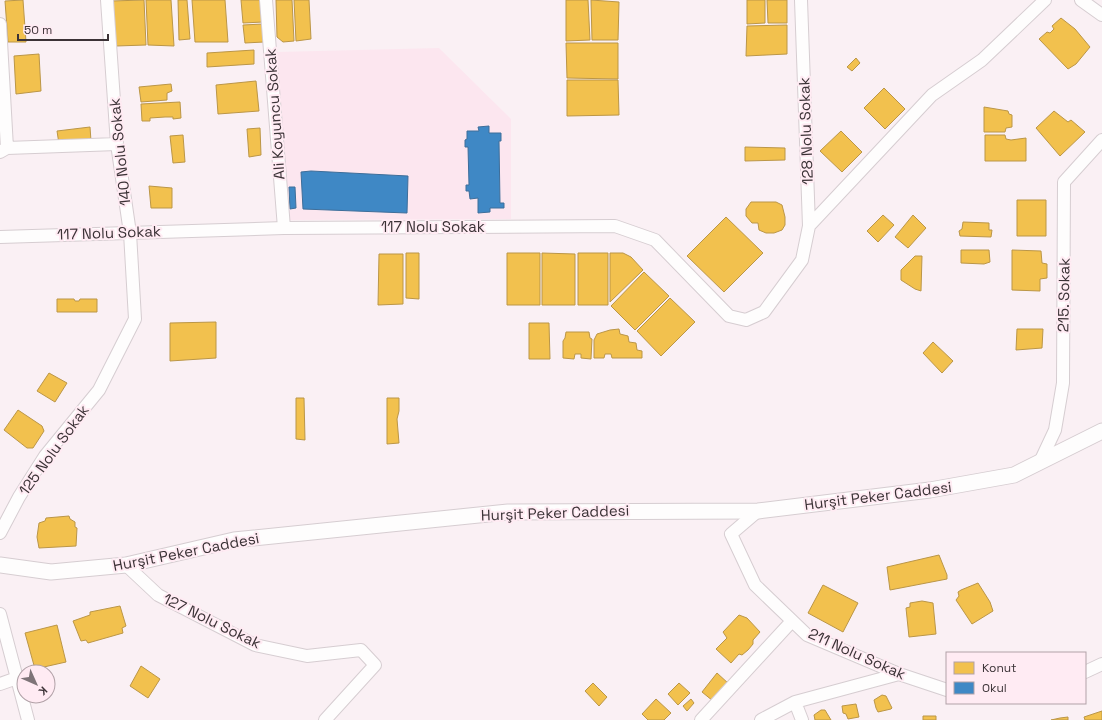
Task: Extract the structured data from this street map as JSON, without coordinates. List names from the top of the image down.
{
  "streets": {
    "street": [
      "Ali Koyuncu Sokak",
      "128 Nolu Sokak",
      "140 Nolu Sokak",
      "117 Nolu Sokak",
      "215. Sokak",
      "125 Nolu Sokak",
      "Hurşit Peker Caddesi",
      "127 Nolu Sokak",
      "211 Nolu Sokak"
    ]
  },
  "crossings": [
    ["Ali Koyuncu Sokak", "117 Nolu Sokak"],
    ["128 Nolu Sokak", "117 Nolu Sokak"],
    ["140 Nolu Sokak", "117 Nolu Sokak"],
    ["140 Nolu Sokak", "125 Nolu Sokak"],
    ["215. Sokak", "Hurşit Peker Caddesi"],
    ["Hurşit Peker Caddesi", "127 Nolu Sokak"],
    ["Hurşit Peker Caddesi", "211 Nolu Sokak"]
  ],
  "legend": ["Konut", "Okul"],
  "scale_bar": "50 m",
  "north": "bottom right"
}
